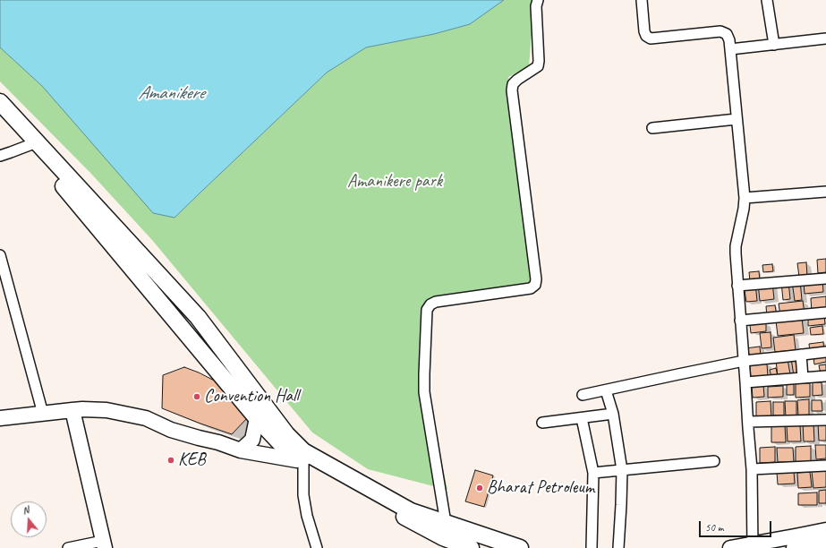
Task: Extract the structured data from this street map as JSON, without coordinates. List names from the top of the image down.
{
  "water": ["Amanikere"],
  "parks": ["Amanikere park"],
  "places": ["Convention Hall", "KEB", "Bharat Petroleum"],
  "scale_bar": "50 m",
  "north": "top"
}
